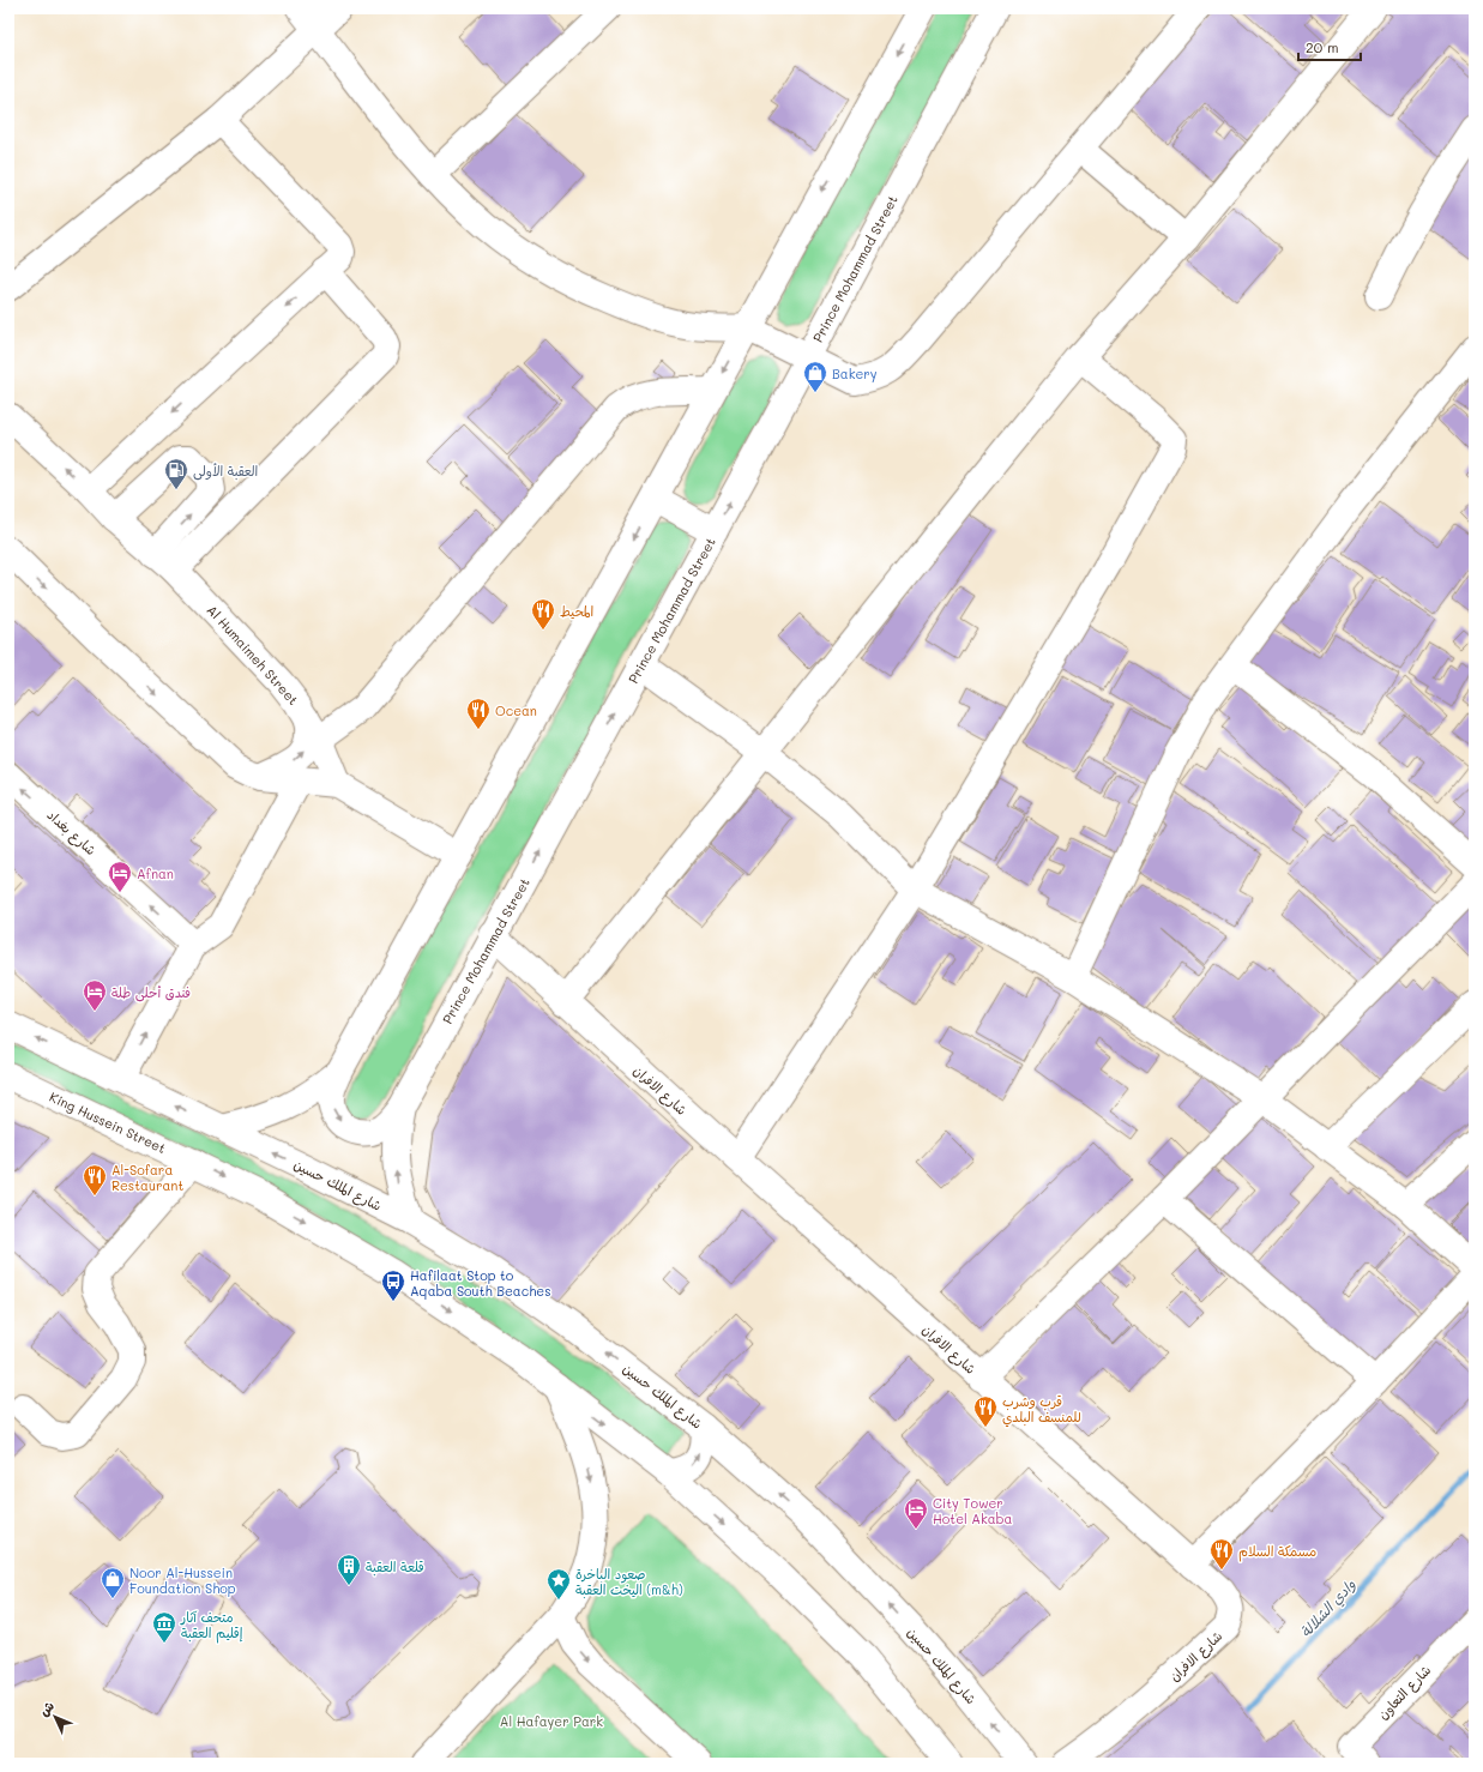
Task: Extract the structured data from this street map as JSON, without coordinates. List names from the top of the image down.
{
  "streets": {
    "main road": [
      "Prince Mohammad Street",
      "Al Humaimeh Street",
      "شارع بغداد",
      "شارع الافران",
      "King Hussein Street",
      "شارع الملك حسين",
      "شارع التعاون"
    ]
  },
  "crossings": [
    ["Prince Mohammad Street", "شارع الافران"],
    ["Prince Mohammad Street", "شارع الملك حسين"]
  ],
  "one_way": ["King Hussein Street"],
  "water": ["وادي الشلالة"],
  "parks": ["Al Hafayer Park"],
  "places": {
    "shop": ["Bakery", "Noor Al-Hussein Foundation Shop"],
    "fuel station": ["العقبة الأولى"],
    "restaurant": [
      "المحيط",
      "Ocean",
      "Al-Sofara Restaurant",
      "قرب وشرب للمنسف البلدي",
      "مسمكة السلام"
    ],
    "hotel": ["Afnan", "فندق أحلى طلة", "City Tower Hotel Akaba"],
    "bus stop": ["Hafilaat Stop to Aqaba South Beaches"],
    "building": ["قلعة العقبة"],
    "place": ["صعود الباخرة اليخت العقبة (m&h)"],
    "museum": ["متحف آثار إقليم العقبة"]
  },
  "scale_bar": "20 m",
  "north": "top left"
}
